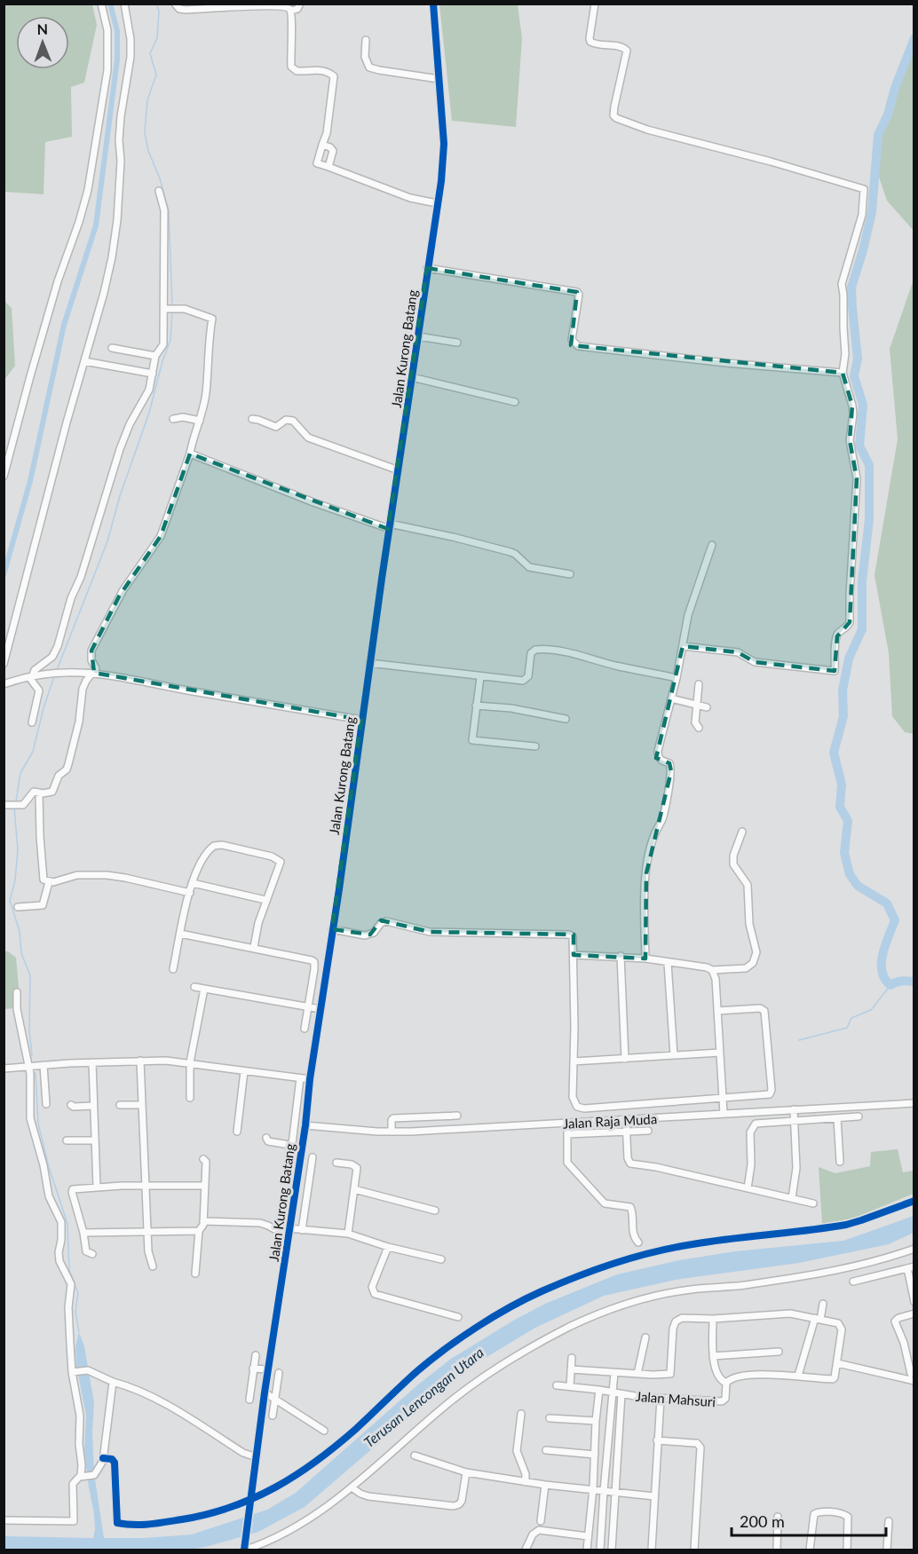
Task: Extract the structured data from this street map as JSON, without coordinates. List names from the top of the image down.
{
  "streets": {
    "street": ["Jalan Kurong Batang", "Jalan Raja Muda", "Jalan Mahsuri"]
  },
  "crossings": [
    ["Jalan Kurong Batang", "Jalan Raja Muda"]
  ],
  "water": ["Terusan Lencongan Utara"],
  "scale_bar": "200 m",
  "north": "top"
}
